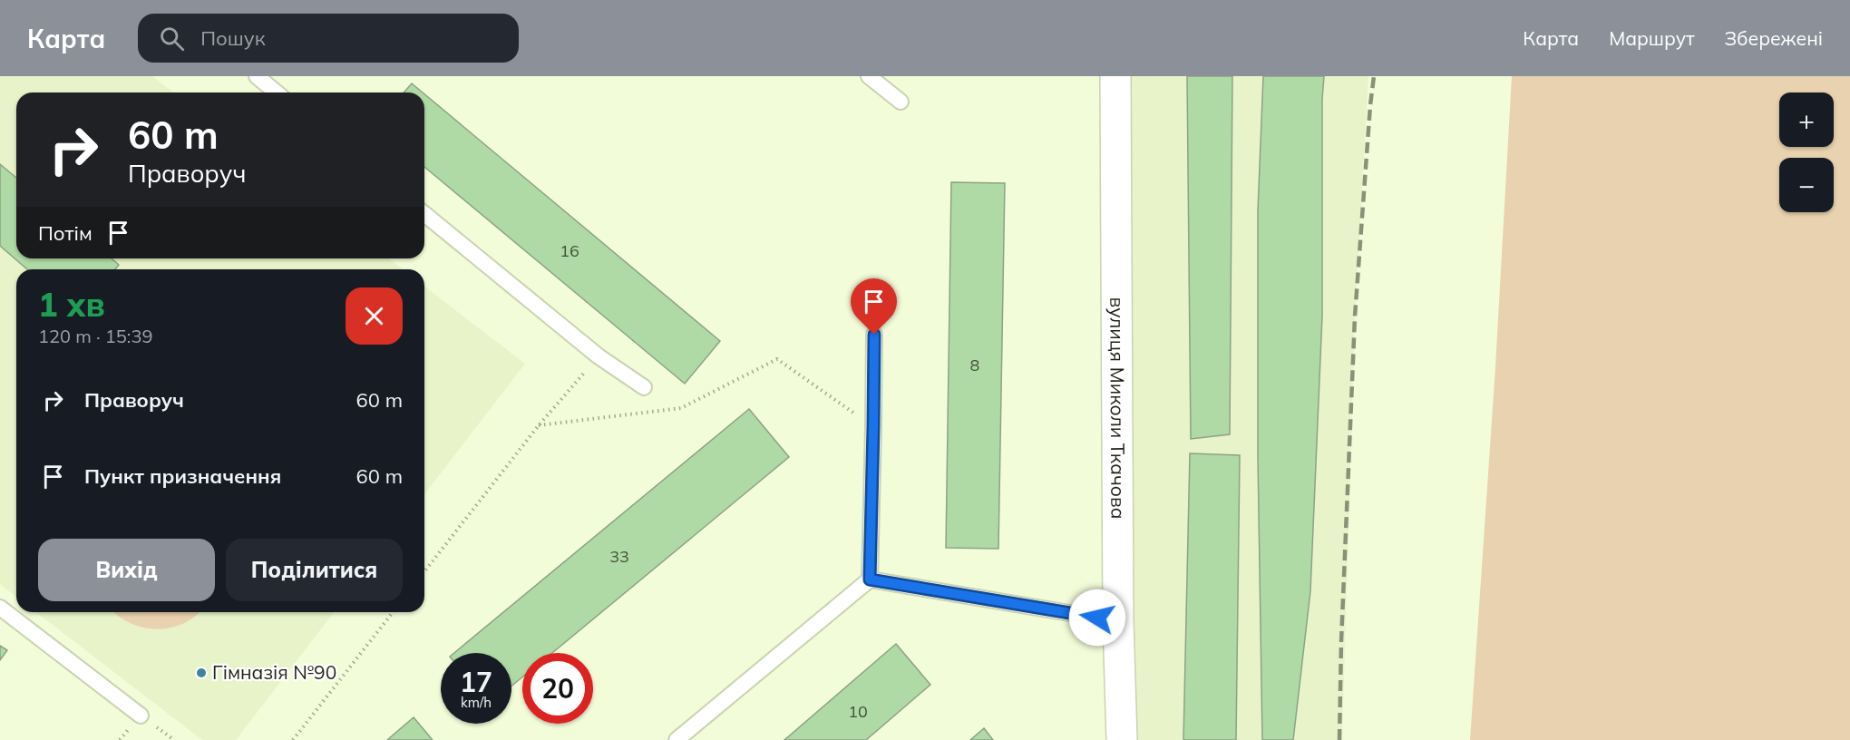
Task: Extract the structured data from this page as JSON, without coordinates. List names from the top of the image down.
{
  "streets": {
    "street": ["вулиця Миколи Ткачова"]
  },
  "places": ["Гімназія №90"],
  "house_numbers": [
    "16",
    "8",
    "33",
    "10"
  ],
  "page": {
    "header": "Карта",
    "search": "Пошук",
    "nav": ["Карта", "Маршрут", "Збережені"],
    "map_buttons": ["+", "−"],
    "turn": ["60 m", "Праворуч"],
    "then": "Потім",
    "heading": ["1 хв", "120 m · 15:39"],
    "list": [
      {
        "name": "Праворуч",
        "value": "60 m"
      },
      {
        "name": "Пункт призначення",
        "value": "60 m"
      }
    ],
    "buttons": ["Вихід", "Поділитися"],
    "speed": "17 km/h",
    "limit": "20"
  }
}
